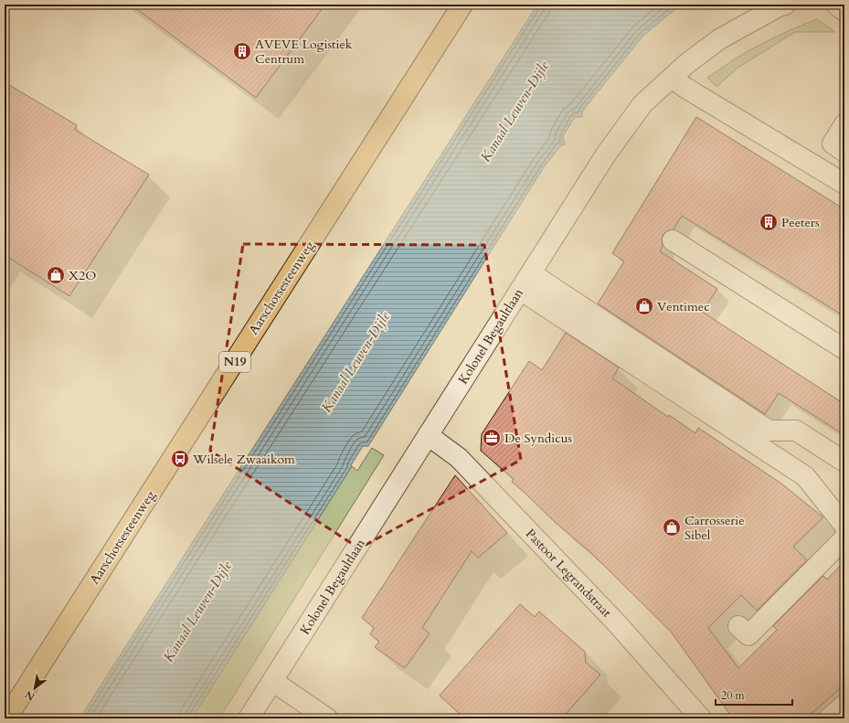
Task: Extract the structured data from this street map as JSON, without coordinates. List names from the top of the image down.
{
  "streets": {
    "main road": ["Aarschotsesteenweg", "N19"],
    "street": ["Kolonel Begaultlaan", "Pastoor Legrandstraat"]
  },
  "crossings": [
    ["Kolonel Begaultlaan", "Pastoor Legrandstraat"]
  ],
  "water": ["Kanaal Leuven-Dijle"],
  "places": {
    "building": ["AVEVE Logistiek Centrum", "Peeters"],
    "shop": ["X2O", "Ventimec", "Carrosserie Sibel"],
    "office": ["De Syndicus"],
    "bus stop": ["Wilsele Zwaaikom"]
  },
  "scale_bar": "20 m",
  "north": "bottom left"
}
